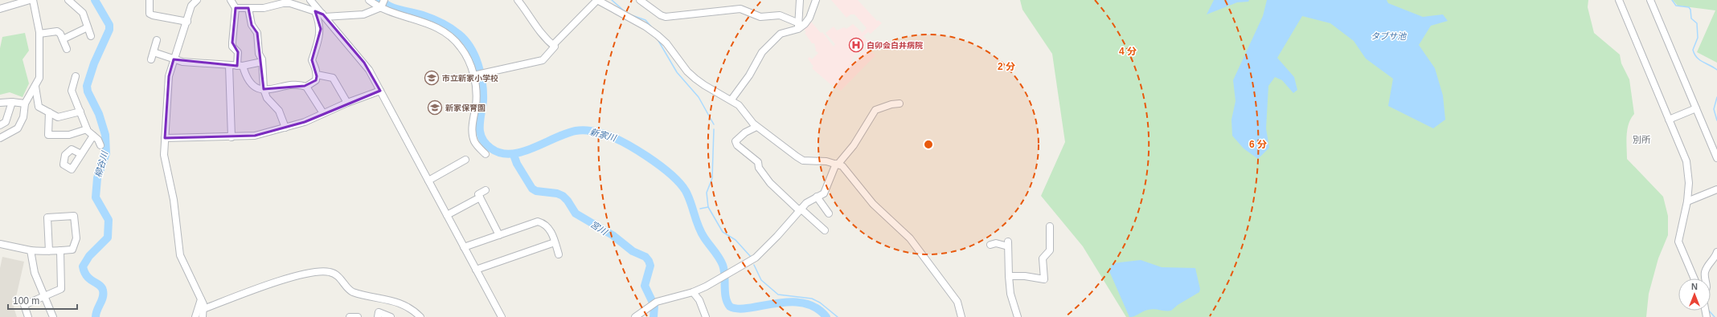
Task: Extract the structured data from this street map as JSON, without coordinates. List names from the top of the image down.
{
  "districts": ["別所"],
  "water": [
    "タブサ池",
    "新家川",
    "柳谷川",
    "宮川"
  ],
  "places": {
    "hospital": ["白卯会白井病院"],
    "school or university": ["市立新家小学校", "新家保育園"]
  },
  "scale_bar": "100 m",
  "north": "top",
  "rings": ["4 分", "2 分", "6 分"]
}
